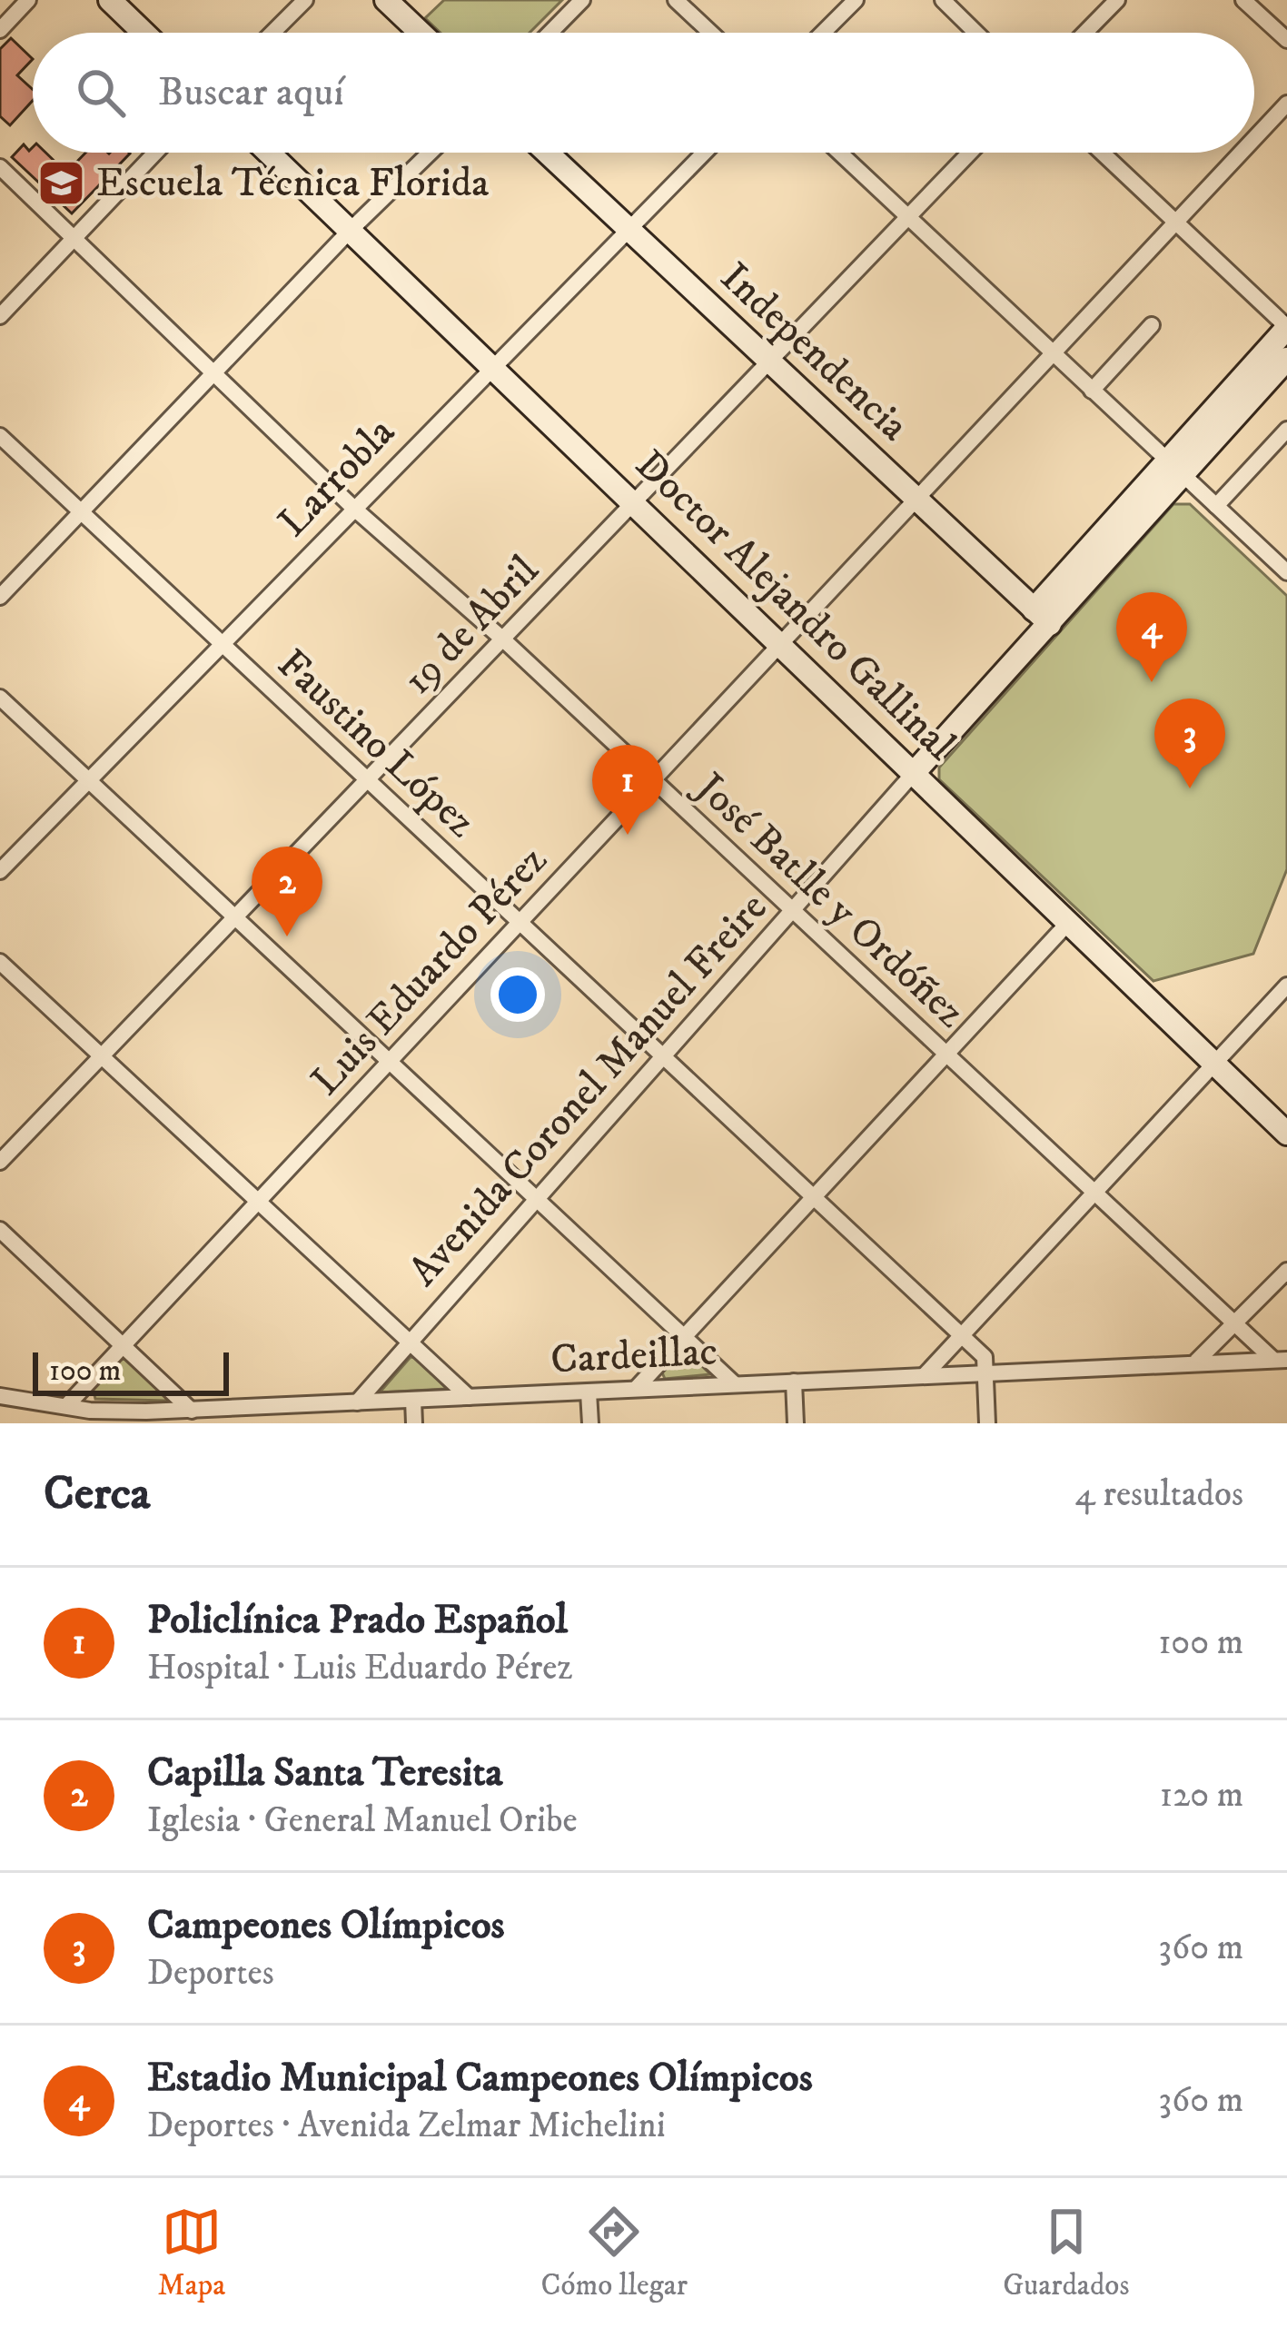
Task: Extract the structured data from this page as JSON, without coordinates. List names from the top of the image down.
{
  "streets": {
    "street": [
      "Independencia",
      "Larrobla",
      "Doctor Alejandro Gallinal",
      "19 de Abril",
      "Faustino López",
      "José Batlle y Ordóñez",
      "Luis Eduardo Pérez",
      "Avenida Coronel Manuel Freire",
      "Cardeillac"
    ]
  },
  "crossings": [
    ["Independencia", "Larrobla"],
    ["Independencia", "19 de Abril"],
    ["Independencia", "Luis Eduardo Pérez"],
    ["Larrobla", "Doctor Alejandro Gallinal"],
    ["Larrobla", "Faustino López"],
    ["Larrobla", "José Batlle y Ordóñez"],
    ["Doctor Alejandro Gallinal", "19 de Abril"],
    ["Doctor Alejandro Gallinal", "Luis Eduardo Pérez"],
    ["Doctor Alejandro Gallinal", "Avenida Coronel Manuel Freire"],
    ["19 de Abril", "Faustino López"],
    ["19 de Abril", "José Batlle y Ordóñez"],
    ["Faustino López", "Luis Eduardo Pérez"],
    ["Faustino López", "Avenida Coronel Manuel Freire"],
    ["Faustino López", "Cardeillac"],
    ["José Batlle y Ordóñez", "Luis Eduardo Pérez"],
    ["José Batlle y Ordóñez", "Avenida Coronel Manuel Freire"],
    ["José Batlle y Ordóñez", "Cardeillac"],
    ["Luis Eduardo Pérez", "Cardeillac"],
    ["Avenida Coronel Manuel Freire", "Cardeillac"]
  ],
  "places": {
    "school or university": ["Escuela Técnica Florida"]
  },
  "scale_bar": "100 m",
  "page": {
    "search": "Buscar aquí",
    "pins": [
      "4",
      "3",
      "1",
      "2"
    ],
    "scale": "100 m",
    "heading": ["Cerca", "4 resultados"],
    "list": [
      {
        "mark": "1",
        "name": "Policlínica Prado Español",
        "note": "Hospital · Luis Eduardo Pérez",
        "value": "100 m"
      },
      {
        "mark": "2",
        "name": "Capilla Santa Teresita",
        "note": "Iglesia · General Manuel Oribe",
        "value": "120 m"
      },
      {
        "mark": "3",
        "name": "Campeones Olímpicos",
        "note": "Deportes",
        "value": "360 m"
      },
      {
        "mark": "4",
        "name": "Estadio Municipal Campeones Olímpicos",
        "note": "Deportes · Avenida Zelmar Michelini",
        "value": "360 m"
      }
    ],
    "nav": ["Mapa", "Cómo llegar", "Guardados"]
  }
}
